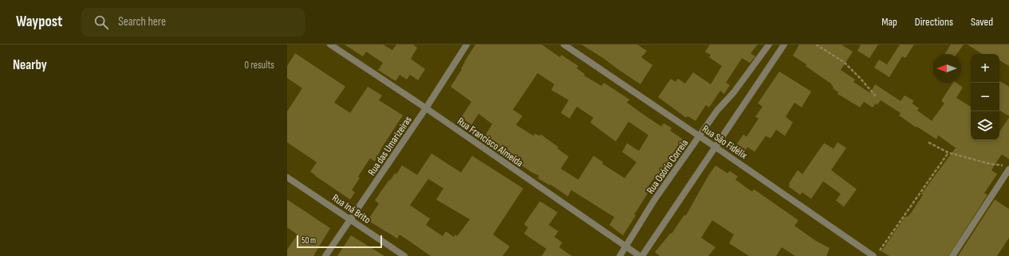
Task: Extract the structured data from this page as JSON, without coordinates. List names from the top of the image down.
{
  "streets": {
    "street": [
      "Rua Francisco Almeida",
      "Rua São Fidélix",
      "Rua das Umarizeiras",
      "Rua Osório Correia",
      "Rua Iná Brito"
    ]
  },
  "crossings": [
    ["Rua Francisco Almeida", "Rua das Umarizeiras"],
    ["Rua Francisco Almeida", "Rua Osório Correia"],
    ["Rua São Fidélix", "Rua Osório Correia"],
    ["Rua das Umarizeiras", "Rua Iná Brito"]
  ],
  "scale_bar": "50 m",
  "north": "left",
  "page": {
    "header": "Waypost",
    "search": "Search here",
    "nav": ["Map", "Directions", "Saved"],
    "heading": ["Nearby", "0 results"],
    "map_buttons": ["+", "−"],
    "scale": "50 m"
  }
}
